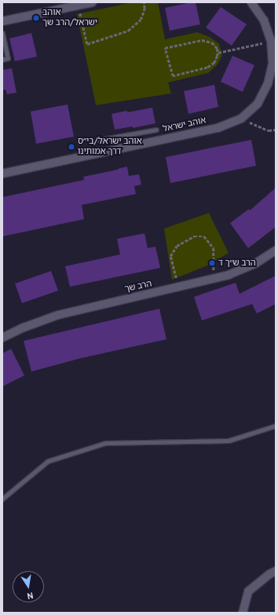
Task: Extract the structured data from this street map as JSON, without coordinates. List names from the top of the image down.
{
  "streets": {
    "street": ["אוהב ישראל", "הרב שך"]
  },
  "places": ["אוהב ישראל/הרב שך", "אוהב ישראל/בי״ס דרך אמותינו", "הרב ש״ך ד"],
  "north": "bottom"
}
